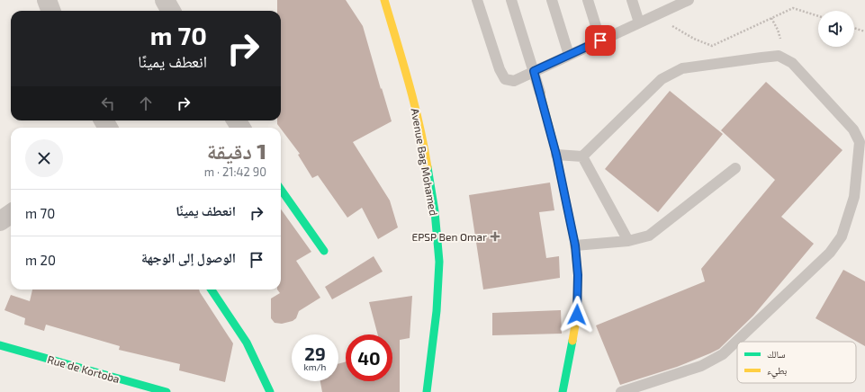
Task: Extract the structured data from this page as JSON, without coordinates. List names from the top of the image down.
{
  "streets": {
    "street": ["Avenue Bag Mohamed", "Rue de Kortoba"]
  },
  "places": {
    "health": ["EPSP Ben Omar"]
  },
  "legend": ["سالك", "بطيء"],
  "page": {
    "turn": ["70 m", "انعطف يمينًا"],
    "heading": ["1 دقيقة", "90 m · 21:42"],
    "list": [
      {
        "name": "انعطف يمينًا",
        "value": "70 m"
      },
      {
        "name": "الوصول إلى الوجهة",
        "value": "20 m"
      }
    ],
    "speed": "29 km/h",
    "limit": "40"
  }
}
